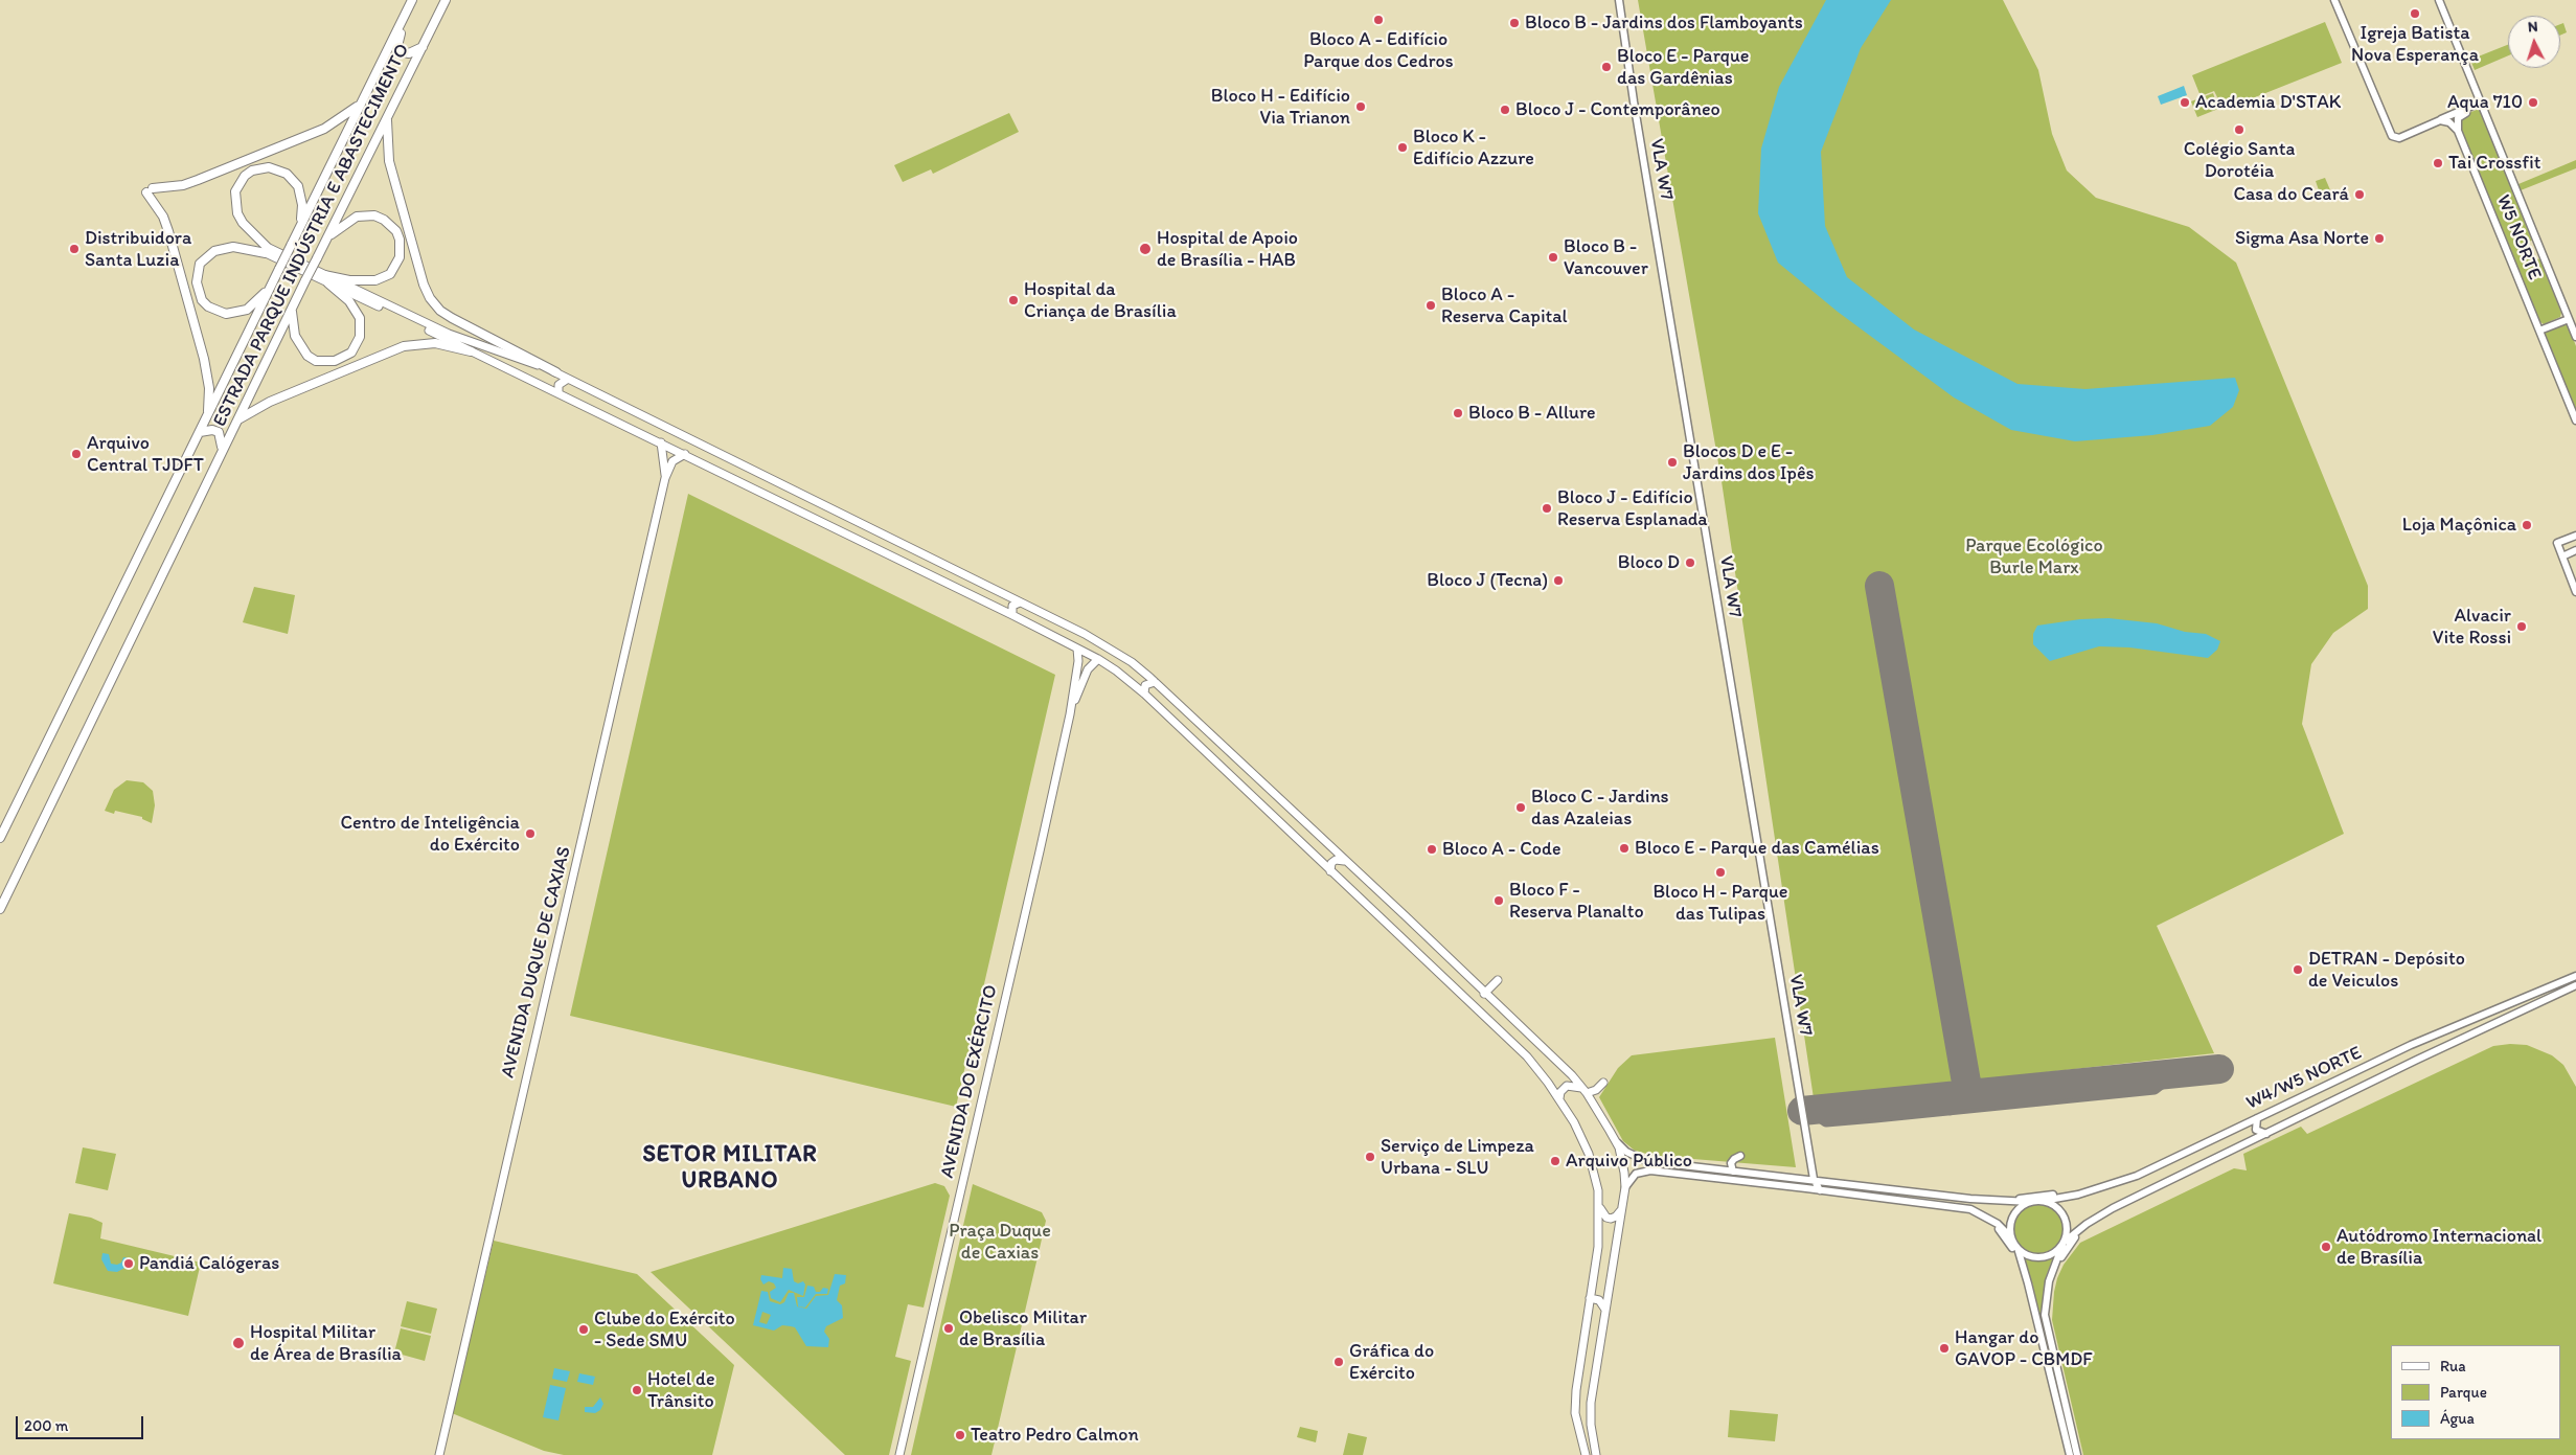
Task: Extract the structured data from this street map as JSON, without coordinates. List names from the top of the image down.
{
  "streets": {
    "highway": ["ESTRADA PARQUE INDÚSTRIA E ABASTECIMENTO"],
    "main road": [
      "VLA W7",
      "W5 NORTE",
      "AVENIDA DUQUE DE CAXIAS",
      "W4/W5 NORTE",
      "AVENIDA DO EXÉRCITO"
    ]
  },
  "districts": ["SETOR MILITAR URBANO"],
  "parks": ["Parque Ecológico Burle Marx", "Praça Duque de Caxias"],
  "places": [
    "Igreja Batista Nova Esperança",
    "Bloco A - Edifício Parque dos Cedros",
    "Bloco B - Jardins dos Flamboyants",
    "Bloco E - Parque das Gardênias",
    "Academia D'STAK",
    "Aqua 710",
    "Bloco H - Edifício Via Trianon",
    "Bloco J - Contemporâneo",
    "Colégio Santa Dorotéia",
    "Bloco K - Edifício Azzure",
    "Tai Crossfit",
    "Casa do Ceará",
    "Sigma Asa Norte",
    "Distribuidora Santa Luzia",
    "Hospital de Apoio de Brasília - HAB",
    "Bloco B - Vancouver",
    "Hospital da Criança de Brasília",
    "Bloco A - Reserva Capital",
    "Bloco B - Allure",
    "Arquivo Central TJDFT",
    "Blocos D e E - Jardins dos Ipês",
    "Bloco J - Edifício Reserva Esplanada",
    "Loja Maçônica",
    "Bloco D",
    "Bloco J (Tecna)",
    "Alvacir Vite Rossi",
    "Bloco C - Jardins das Azaleias",
    "Centro de Inteligência do Exército",
    "Bloco E - Parque das Camélias",
    "Bloco A - Code",
    "Bloco H - Parque das Tulipas",
    "Bloco F - Reserva Planalto",
    "DETRAN - Depósito de Veiculos",
    "Serviço de Limpeza Urbana - SLU",
    "Arquivo Público",
    "Autódromo Internacional de Brasília",
    "Pandiá Calógeras",
    "Obelisco Militar de Brasília",
    "Clube do Exército - Sede SMU",
    "Hospital Militar de Área de Brasília",
    "Hangar do GAVOP - CBMDF",
    "Gráfica do Exército",
    "Hotel de Trânsito",
    "Teatro Pedro Calmon"
  ],
  "legend": ["Rua", "Parque", "Água"],
  "scale_bar": "200 m",
  "north": "top"
}
